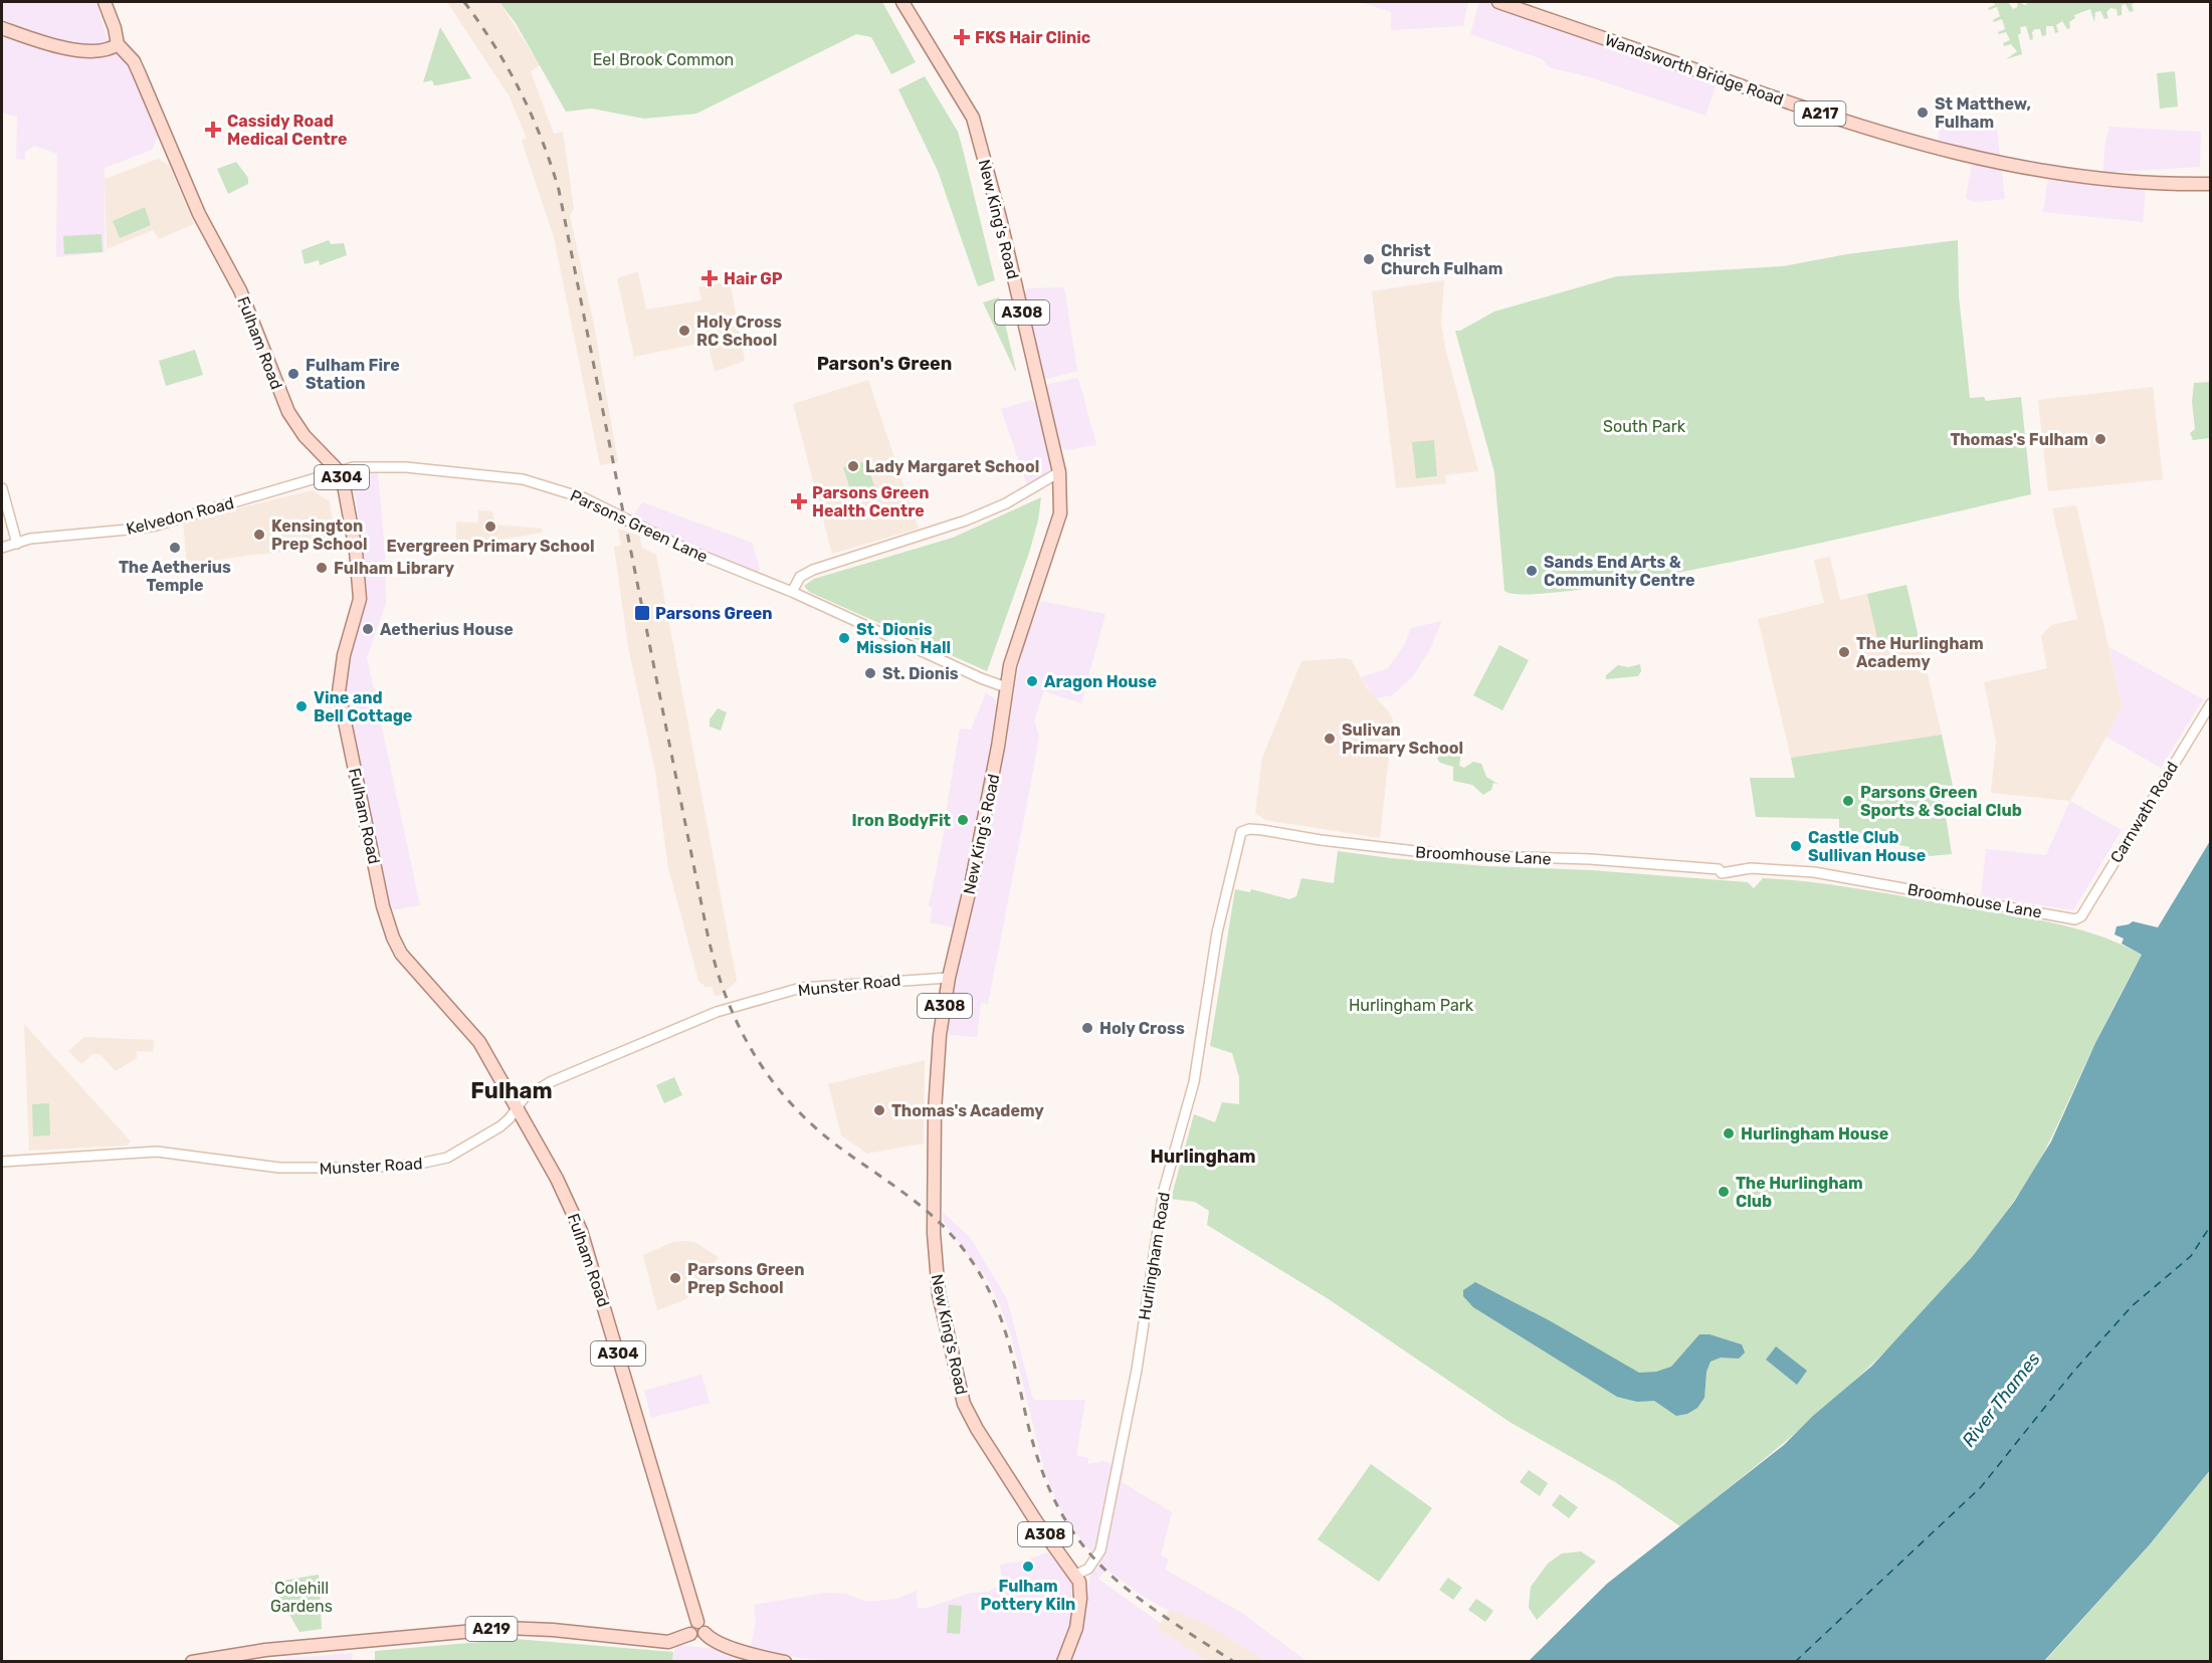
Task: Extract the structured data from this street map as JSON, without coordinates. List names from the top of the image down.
{
  "streets": {
    "main road": [
      "Wandsworth Bridge Road",
      "A217",
      "New King's Road",
      "A308",
      "Fulham Road",
      "A304",
      "A219"
    ],
    "street": [
      "Kelvedon Road",
      "Parsons Green Lane",
      "Carnwath Road",
      "Broomhouse Lane",
      "Munster Road",
      "Hurlingham Road"
    ]
  },
  "crossings": [
    ["New King's Road", "Munster Road"],
    ["New King's Road", "Hurlingham Road"],
    ["Fulham Road", "Kelvedon Road"],
    ["Fulham Road", "Parsons Green Lane"],
    ["Fulham Road", "Munster Road"],
    ["Fulham Road", "A219"],
    ["Kelvedon Road", "Parsons Green Lane"],
    ["Carnwath Road", "Broomhouse Lane"],
    ["Broomhouse Lane", "Hurlingham Road"]
  ],
  "districts": ["Parson's Green", "Fulham", "Hurlingham"],
  "water": ["River Thames"],
  "parks": [
    "Eel Brook Common",
    "South Park",
    "Hurlingham Park",
    "Colehill Gardens"
  ],
  "places": {
    "health": [
      "FKS Hair Clinic",
      "Cassidy Road Medical Centre",
      "Hair GP",
      "Parsons Green Health Centre"
    ],
    "other": [
      "St Matthew, Fulham",
      "Christ Church Fulham",
      "Holy Cross RC School",
      "Fulham Fire Station",
      "Thomas's Fulham",
      "Lady Margaret School",
      "Evergreen Primary School",
      "Kensington Prep School",
      "The Aetherius Temple",
      "Fulham Library",
      "Sands End Arts & Community Centre",
      "Aetherius House",
      "St. Dionis Mission Hall",
      "The Hurlingham Academy",
      "St. Dionis",
      "Aragon House",
      "Vine and Bell Cottage",
      "Sulivan Primary School",
      "Parsons Green Sports & Social Club",
      "Iron BodyFit",
      "Castle Club Sullivan House",
      "Holy Cross",
      "Thomas's Academy",
      "Hurlingham House",
      "The Hurlingham Club",
      "Parsons Green Prep School",
      "Fulham Pottery Kiln"
    ],
    "transit": ["Parsons Green"]
  }
}
